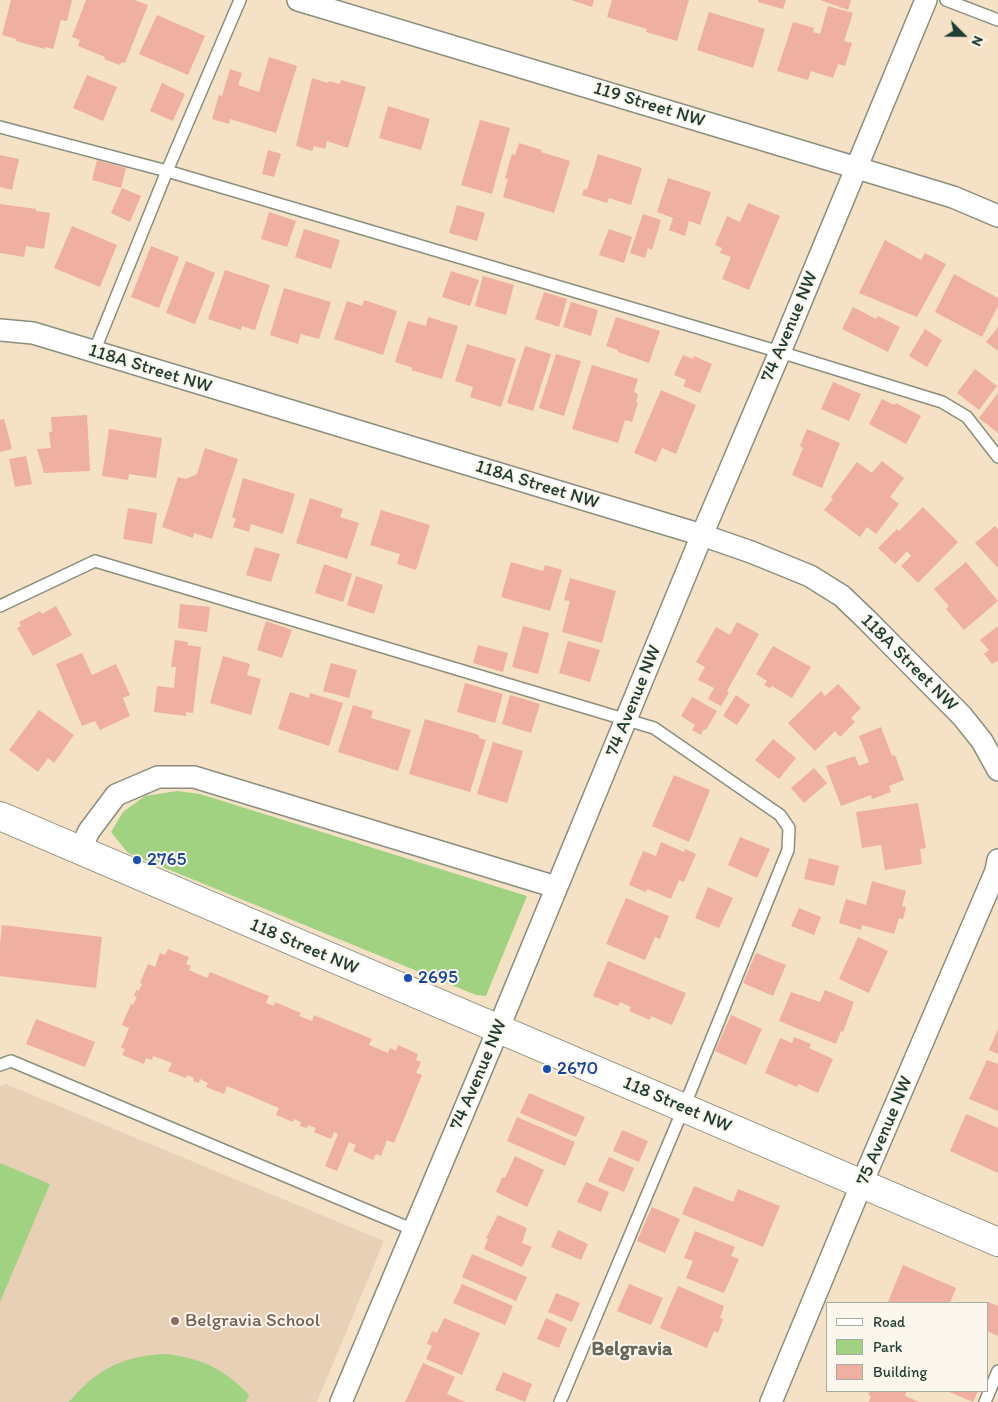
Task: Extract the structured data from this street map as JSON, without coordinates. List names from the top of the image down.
{
  "streets": {
    "street": [
      "119 Street NW",
      "74 Avenue NW",
      "118A Street NW",
      "118 Street NW",
      "75 Avenue NW"
    ]
  },
  "crossings": [
    ["119 Street NW", "74 Avenue NW"],
    ["74 Avenue NW", "118A Street NW"],
    ["74 Avenue NW", "118 Street NW"],
    ["118 Street NW", "75 Avenue NW"]
  ],
  "districts": ["Belgravia"],
  "places": [
    "2765",
    "2695",
    "2670",
    "Belgravia School"
  ],
  "legend": ["Road", "Park", "Building"],
  "north": "bottom right"
}
